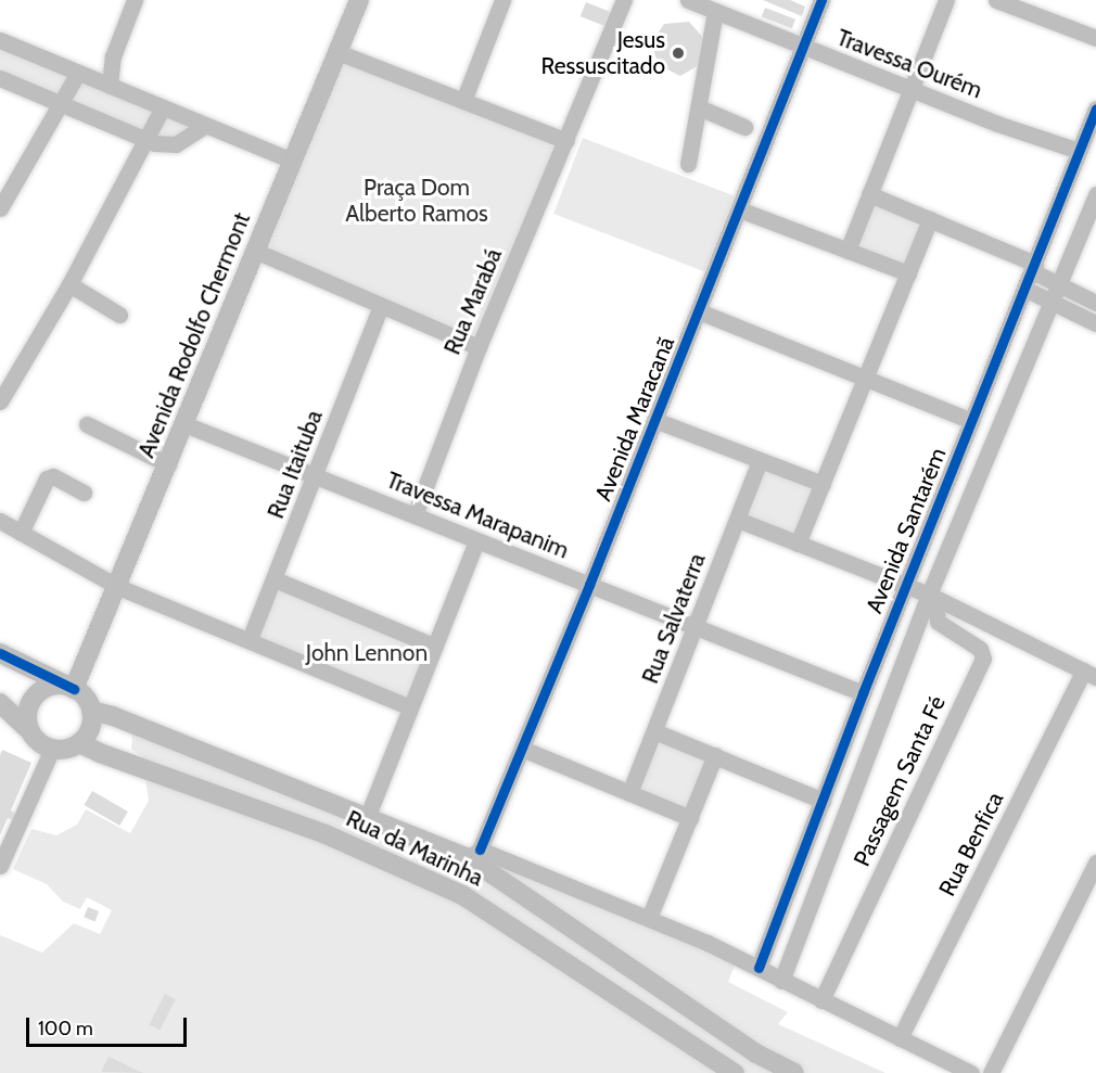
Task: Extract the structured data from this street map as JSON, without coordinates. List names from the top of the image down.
{
  "streets": {
    "main road": ["Avenida Rodolfo Chermont", "Rua da Marinha"],
    "street": [
      "Travessa Ourém",
      "Rua Marabá",
      "Avenida Maracanã",
      "Rua Itaituba",
      "Travessa Marapanim",
      "Avenida Santarém",
      "Rua Salvaterra",
      "Passagem Santa Fé",
      "Rua Benfica"
    ]
  },
  "crossings": [
    ["Travessa Ourém", "Avenida Maracanã"],
    ["Travessa Ourém", "Avenida Santarém"],
    ["Rua Marabá", "Travessa Marapanim"],
    ["Avenida Rodolfo Chermont", "Travessa Marapanim"],
    ["Avenida Rodolfo Chermont", "Rua da Marinha"],
    ["Avenida Maracanã", "Travessa Marapanim"],
    ["Avenida Maracanã", "Rua da Marinha"],
    ["Rua Itaituba", "Travessa Marapanim"],
    ["Travessa Marapanim", "Avenida Santarém"],
    ["Travessa Marapanim", "Rua Salvaterra"],
    ["Avenida Santarém", "Passagem Santa Fé"],
    ["Avenida Santarém", "Rua da Marinha"],
    ["Passagem Santa Fé", "Rua da Marinha"],
    ["Rua Benfica", "Rua da Marinha"]
  ],
  "parks": ["Praça Dom Alberto Ramos", "John Lennon"],
  "places": ["Jesus Ressuscitado"],
  "scale_bar": "100 m"
}
